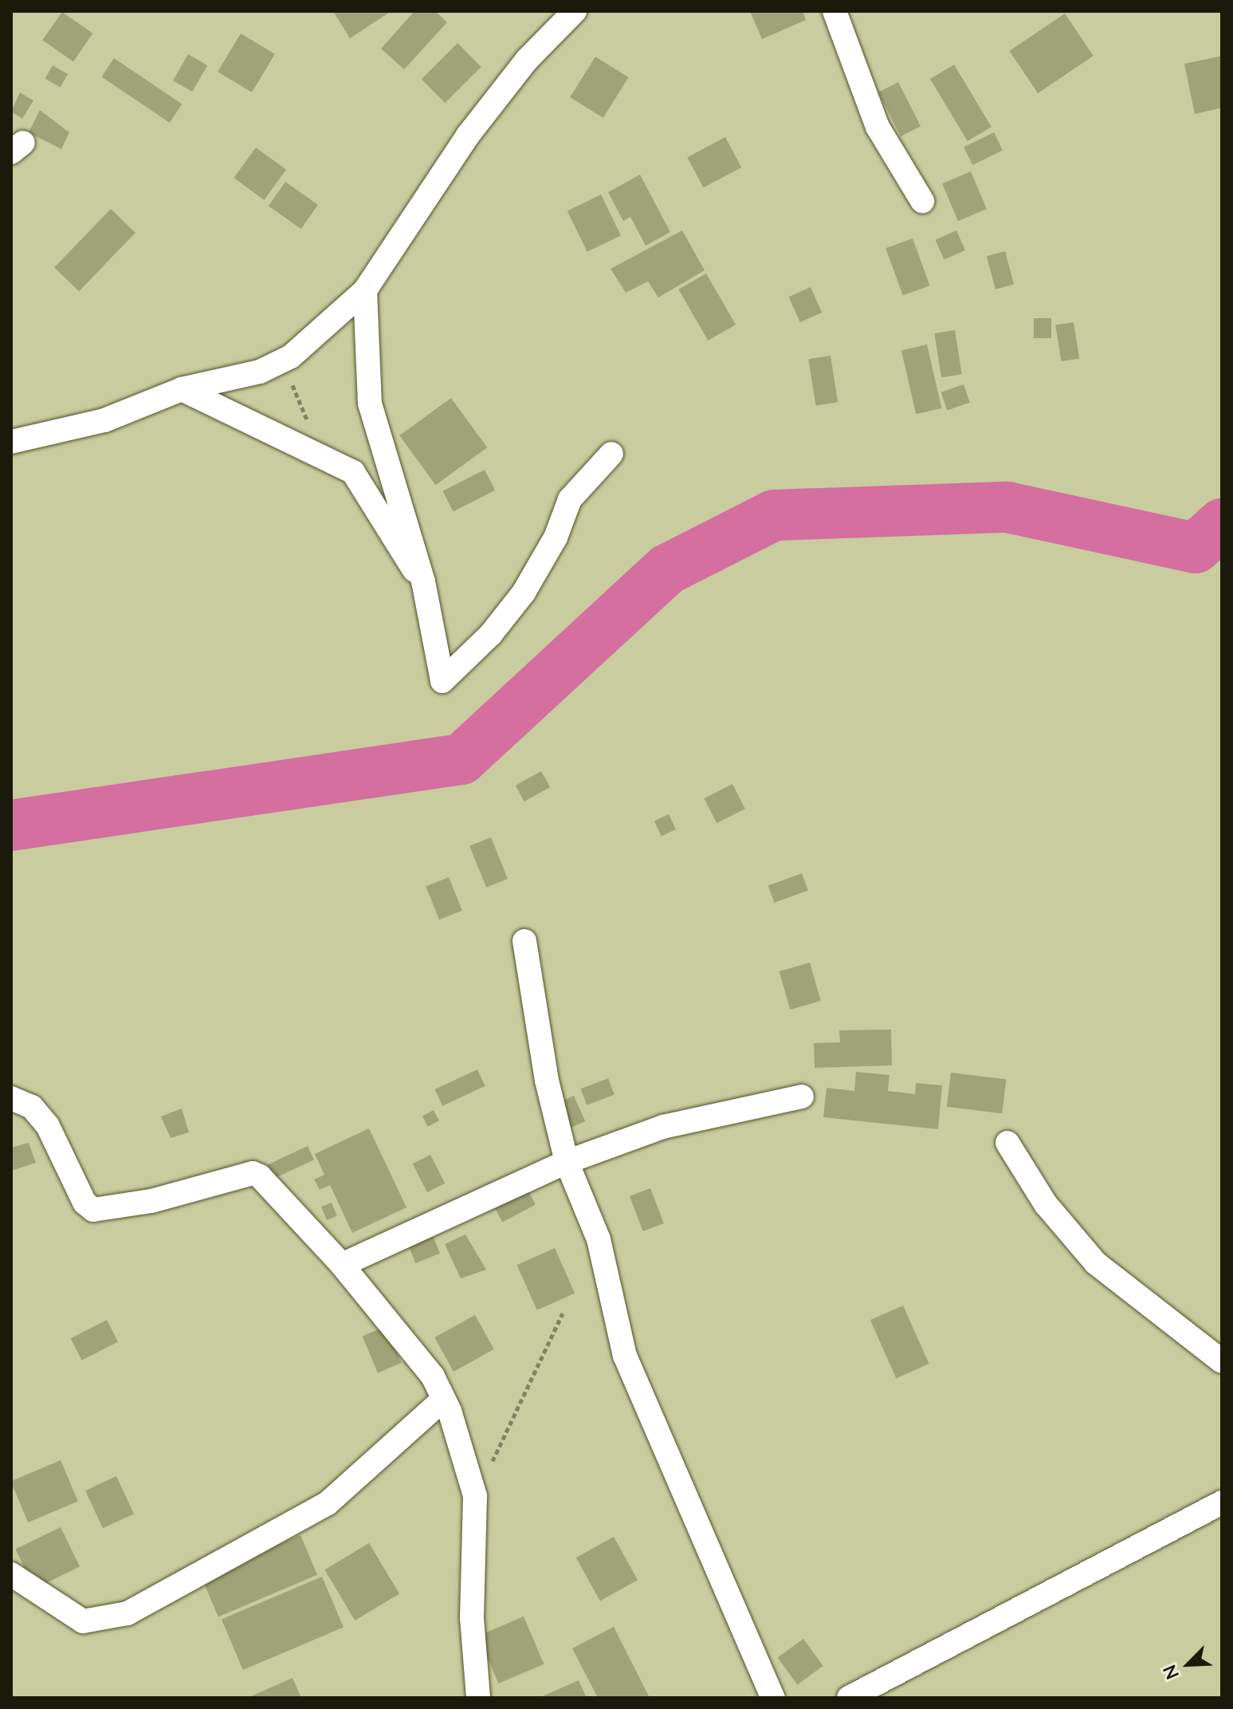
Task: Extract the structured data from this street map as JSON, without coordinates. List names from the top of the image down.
{
  "north": "bottom left"
}
